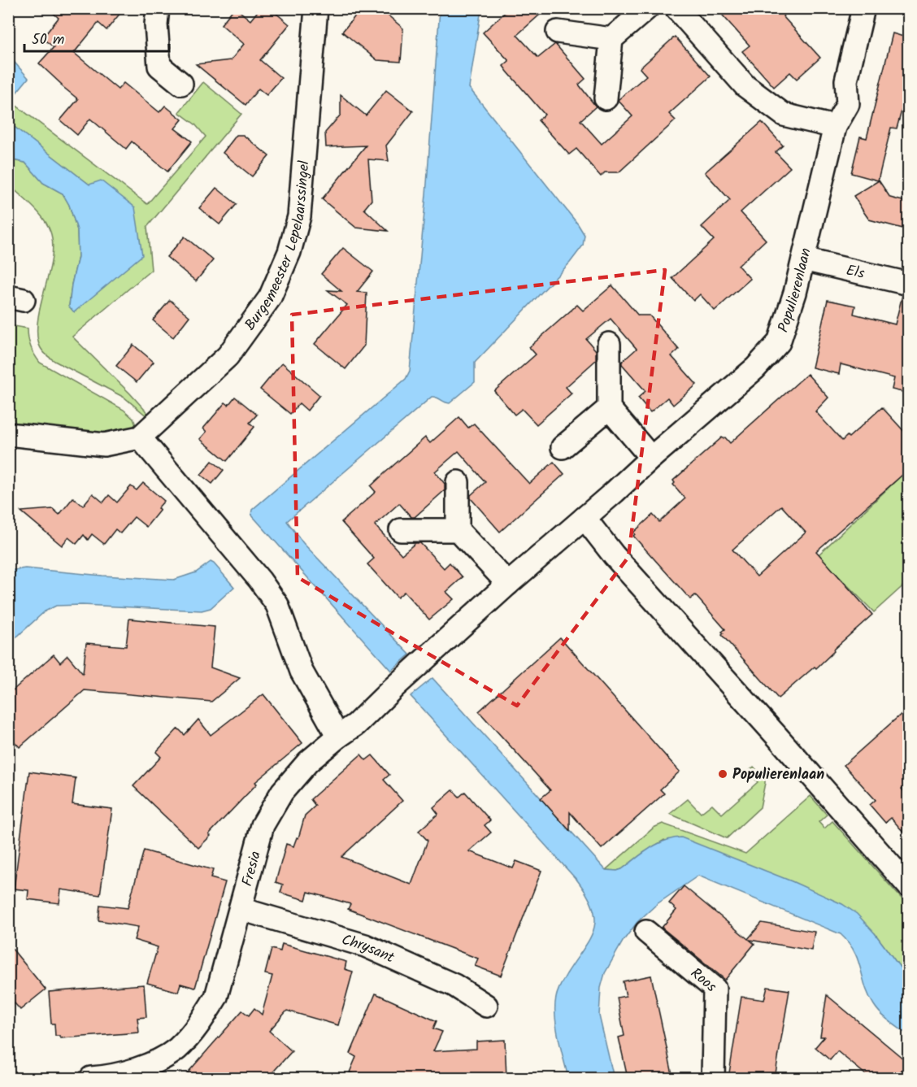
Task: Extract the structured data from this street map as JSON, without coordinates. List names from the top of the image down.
{
  "streets": {
    "street": [
      "Burgemeester Lepelaarssingel",
      "Els",
      "Populierenlaan",
      "Fresia",
      "Chrysant",
      "Roos"
    ]
  },
  "crossings": [
    ["Els", "Populierenlaan"],
    ["Populierenlaan", "Fresia"],
    ["Fresia", "Chrysant"]
  ],
  "places": ["Populierenlaan"],
  "scale_bar": "50 m"
}
